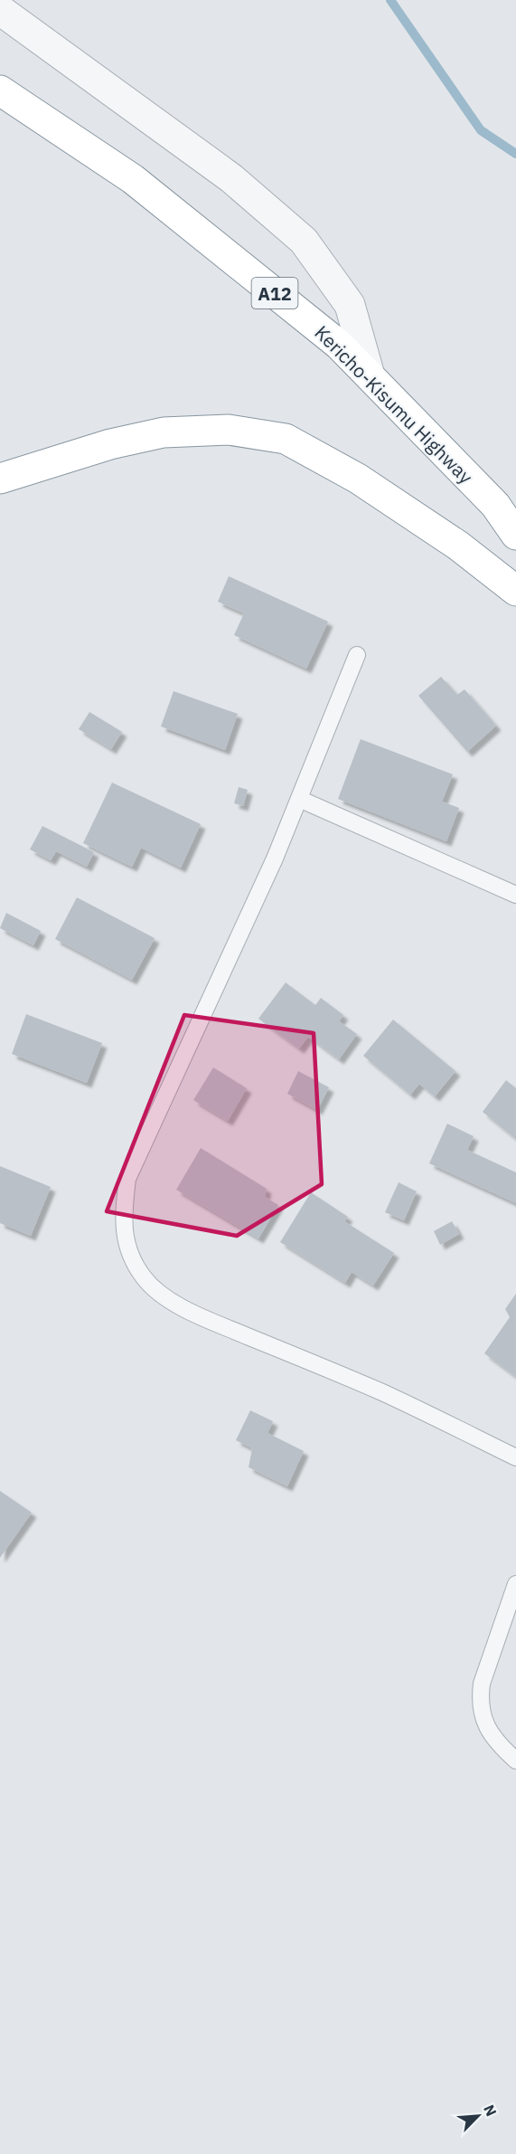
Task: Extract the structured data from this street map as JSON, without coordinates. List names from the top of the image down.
{
  "streets": {
    "highway": ["A12", "Kericho-Kisumu Highway"]
  },
  "north": "top right"
}
